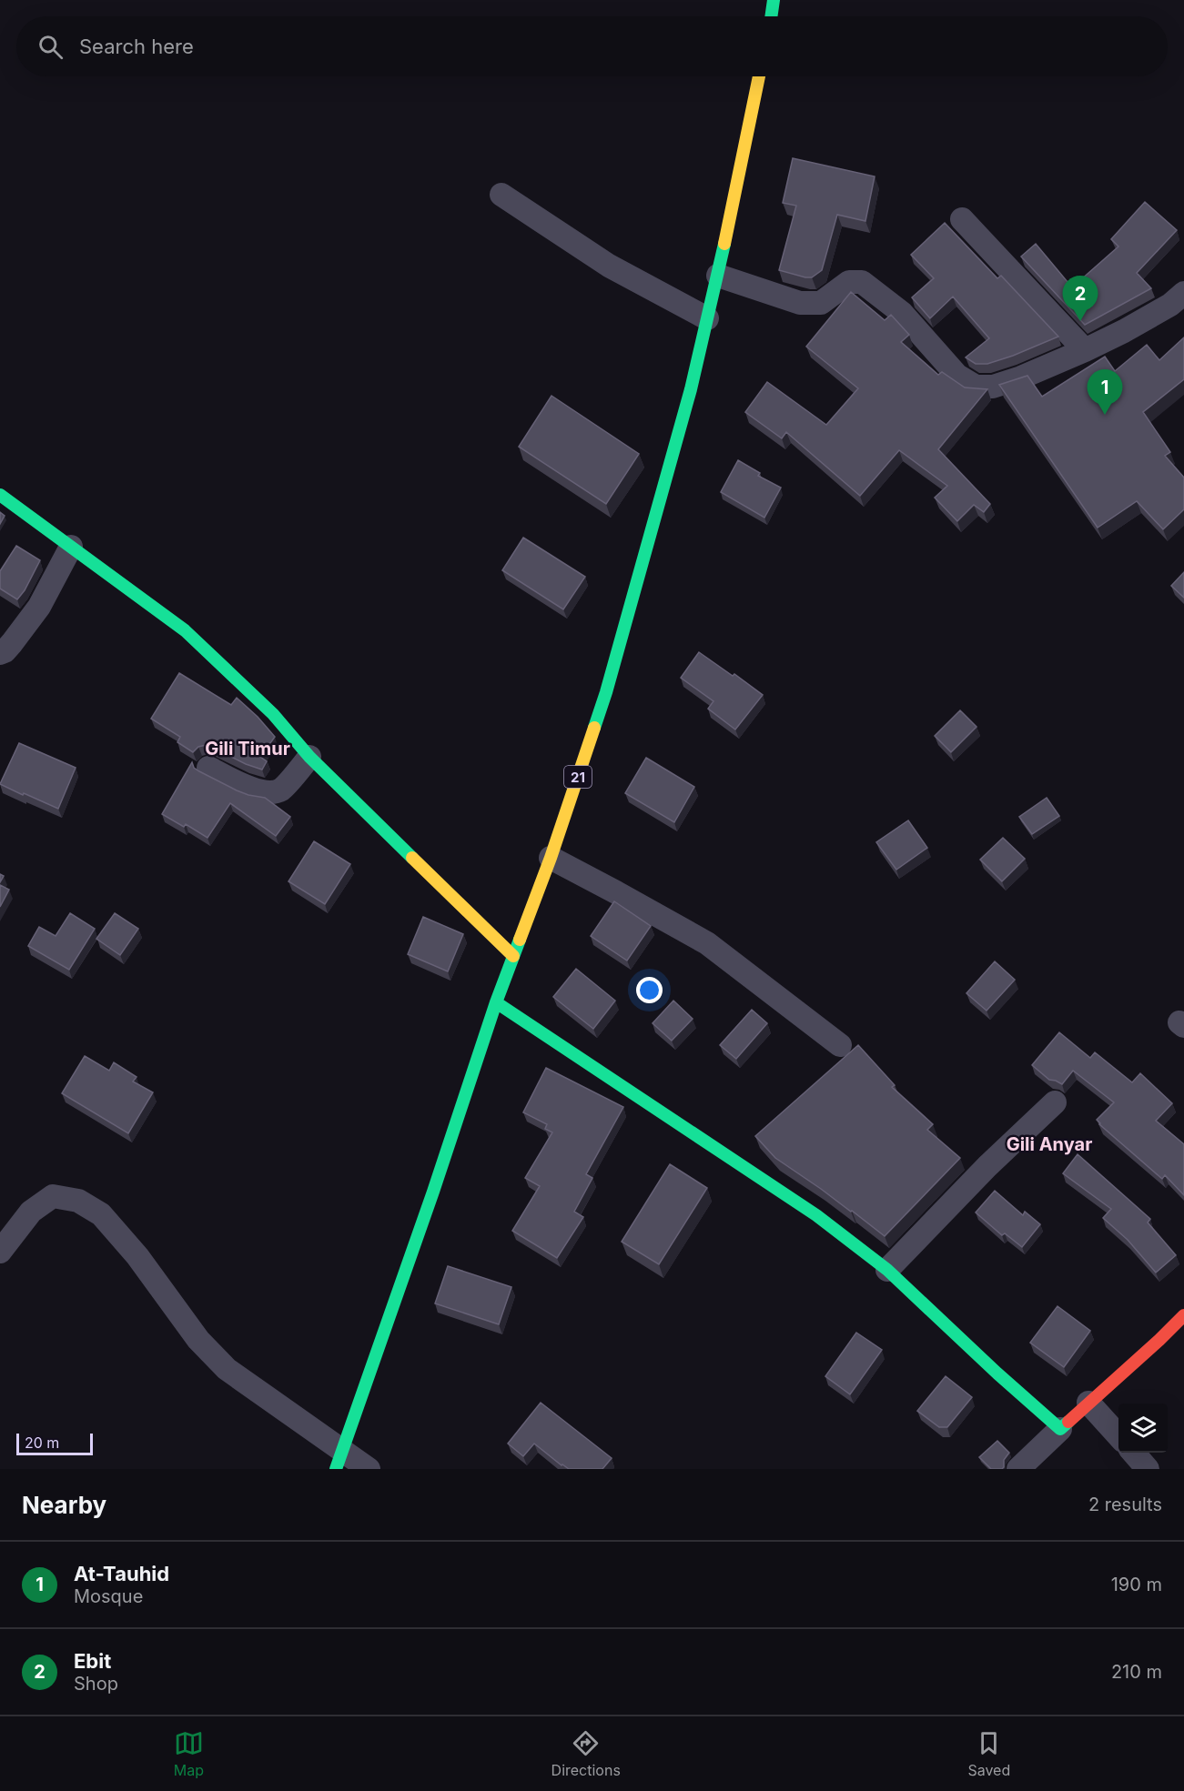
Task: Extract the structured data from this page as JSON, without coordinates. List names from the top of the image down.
{
  "streets": {
    "main road": ["21"]
  },
  "districts": ["Gili Timur", "Gili Anyar"],
  "scale_bar": "20 m",
  "page": {
    "search": "Search here",
    "pins": ["2", "1"],
    "scale": "20 m",
    "heading": ["Nearby", "2 results"],
    "list": [
      {
        "mark": "1",
        "name": "At-Tauhid",
        "note": "Mosque",
        "value": "190 m"
      },
      {
        "mark": "2",
        "name": "Ebit",
        "note": "Shop",
        "value": "210 m"
      }
    ],
    "nav": ["Map", "Directions", "Saved"]
  }
}
